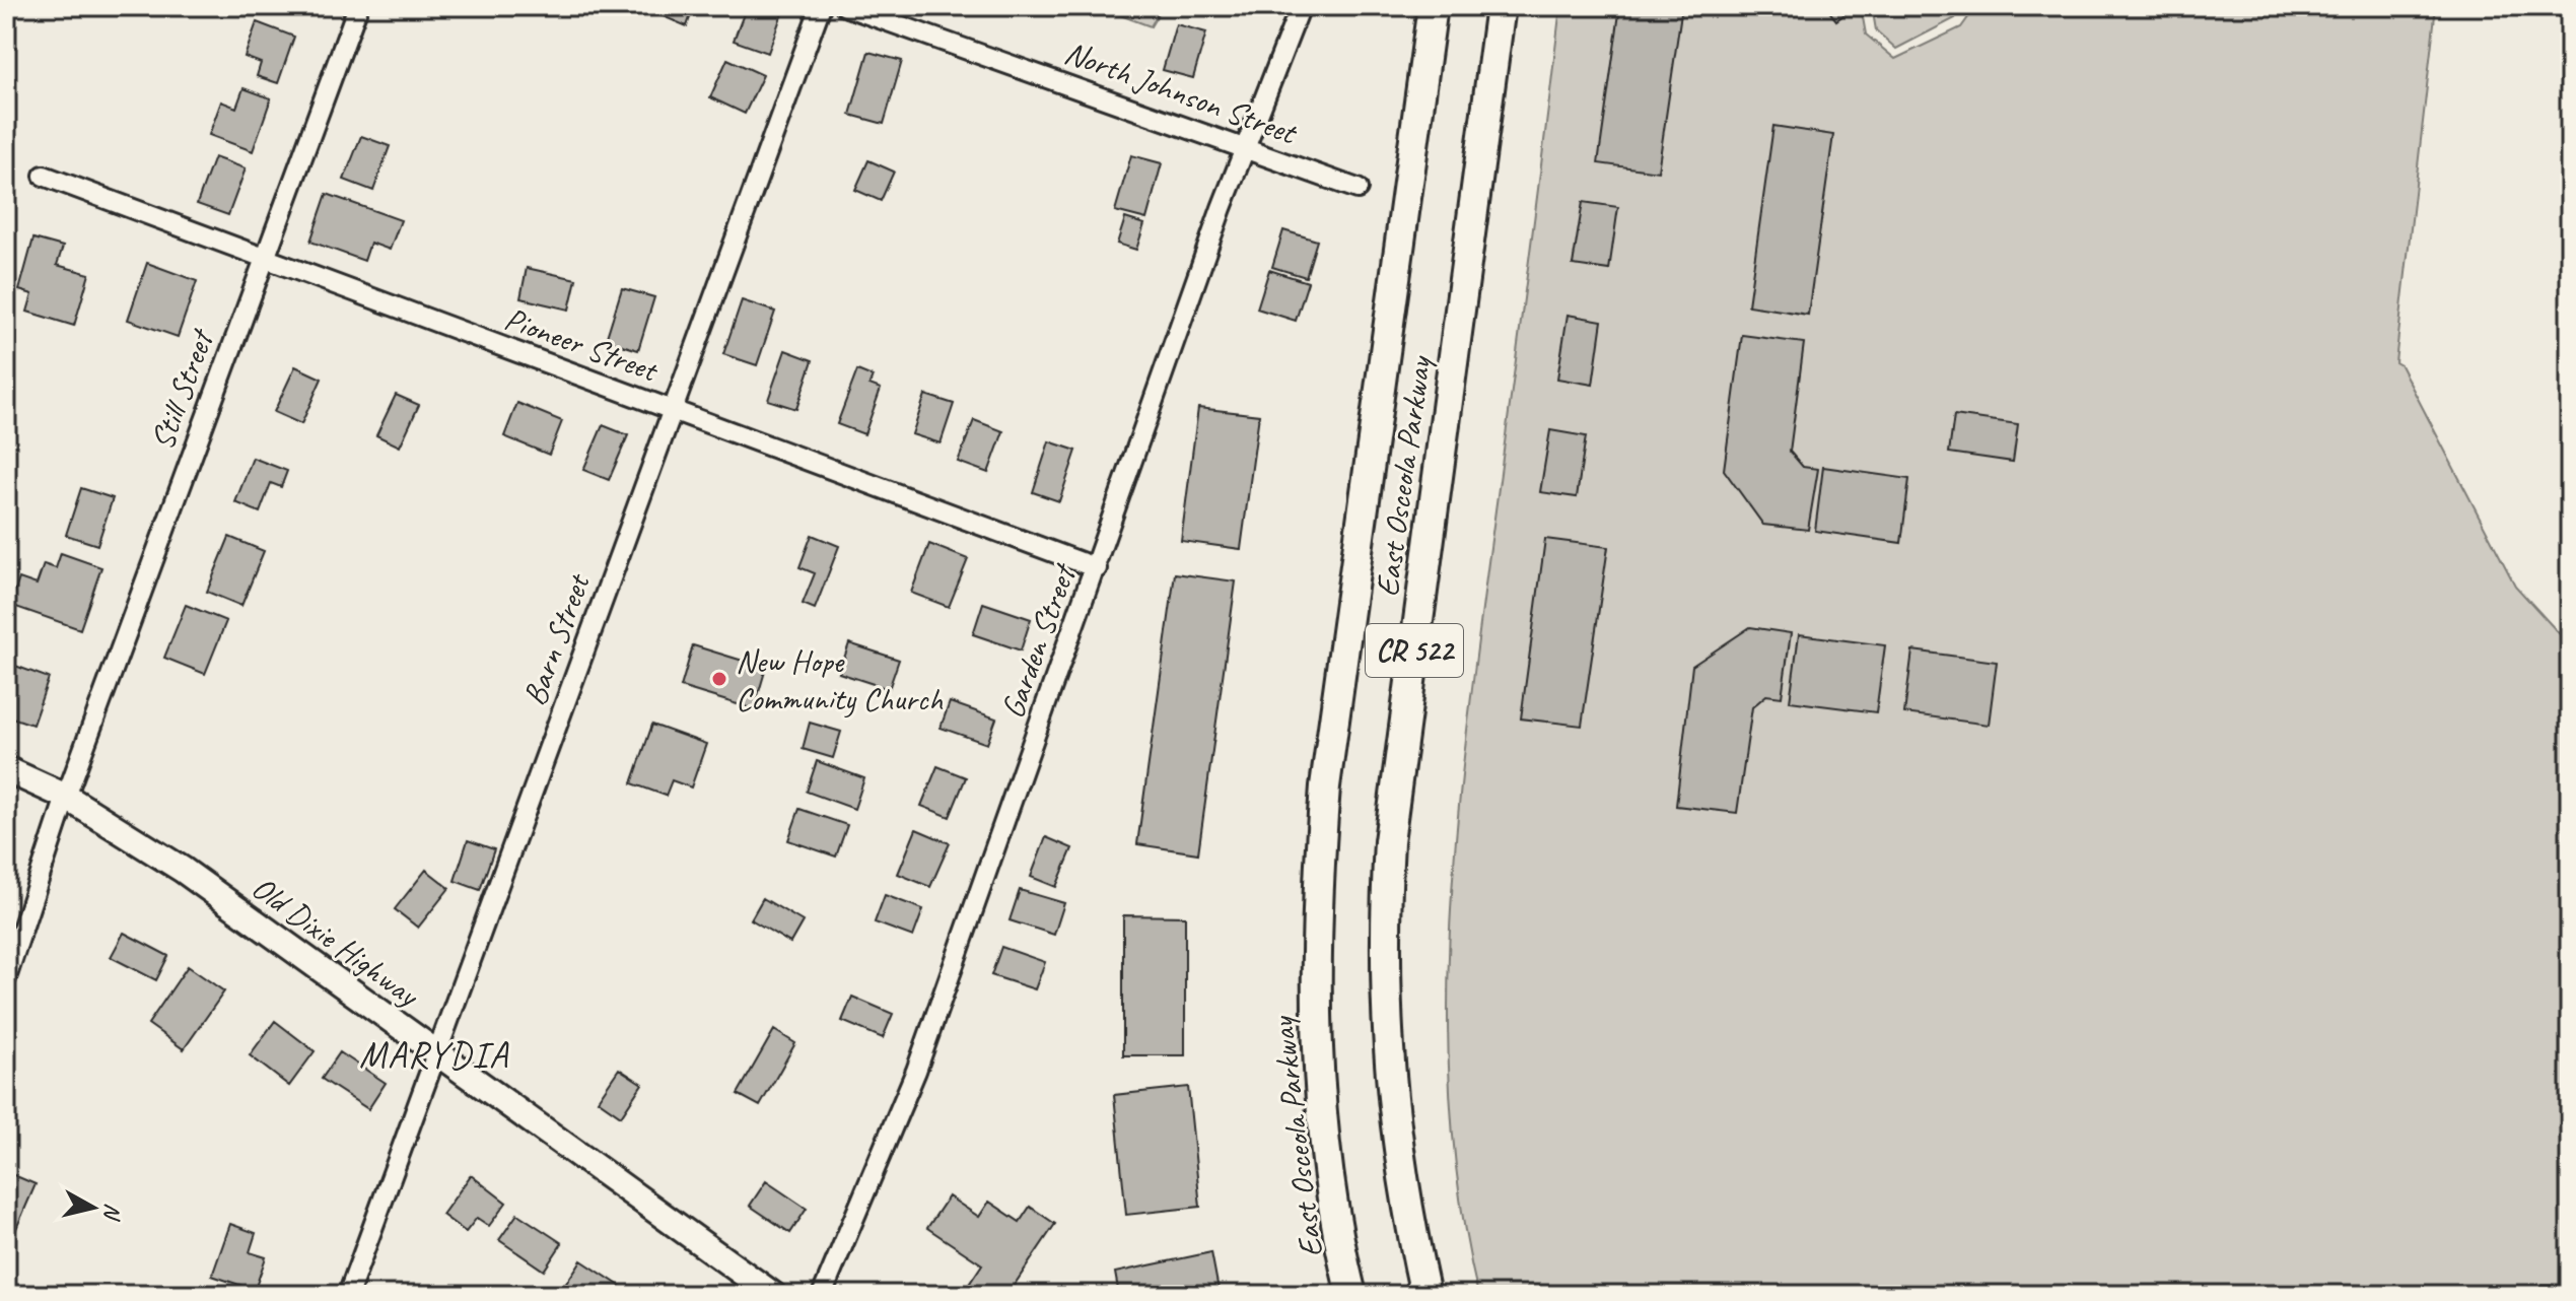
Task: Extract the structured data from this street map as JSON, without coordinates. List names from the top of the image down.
{
  "streets": {
    "main road": ["East Osceola Parkway", "CR 522"],
    "street": [
      "North Johnson Street",
      "Pioneer Street",
      "Still Street",
      "Barn Street",
      "Garden Street",
      "Old Dixie Highway"
    ]
  },
  "crossings": [
    ["North Johnson Street", "Garden Street"],
    ["Pioneer Street", "Still Street"],
    ["Pioneer Street", "Barn Street"],
    ["Pioneer Street", "Garden Street"],
    ["Still Street", "Old Dixie Highway"],
    ["Barn Street", "Old Dixie Highway"]
  ],
  "districts": ["MARYDIA"],
  "places": ["New Hope Community Church"],
  "north": "right"
}
